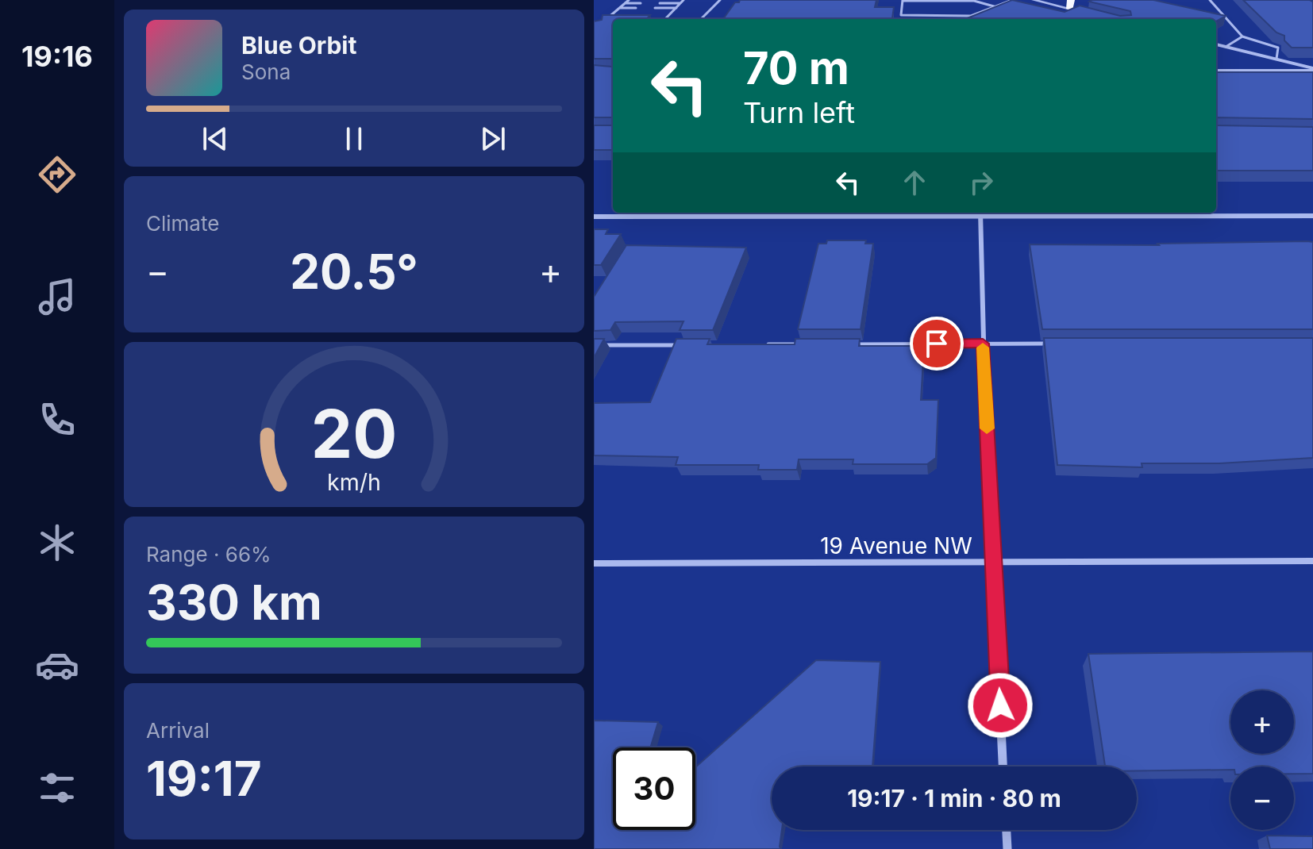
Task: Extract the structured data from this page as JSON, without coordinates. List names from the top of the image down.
{
  "streets": {
    "street": ["19 Avenue NW"]
  },
  "page": {
    "tabs": "19:16",
    "turn": ["70 m", "Turn left"],
    "song": ["Blue Orbit", "Sona"],
    "tile": [
      "Climate",
      ["Range · 66%", "330 km"],
      ["Arrival", "19:17"]
    ],
    "heat": ["−", "20.5°", "+"],
    "map_buttons": ["+", "−"],
    "limit": "30",
    "trip": "19:17 · 1 min · 80 m",
    "gauge": ["20", "km/h"]
  }
}
